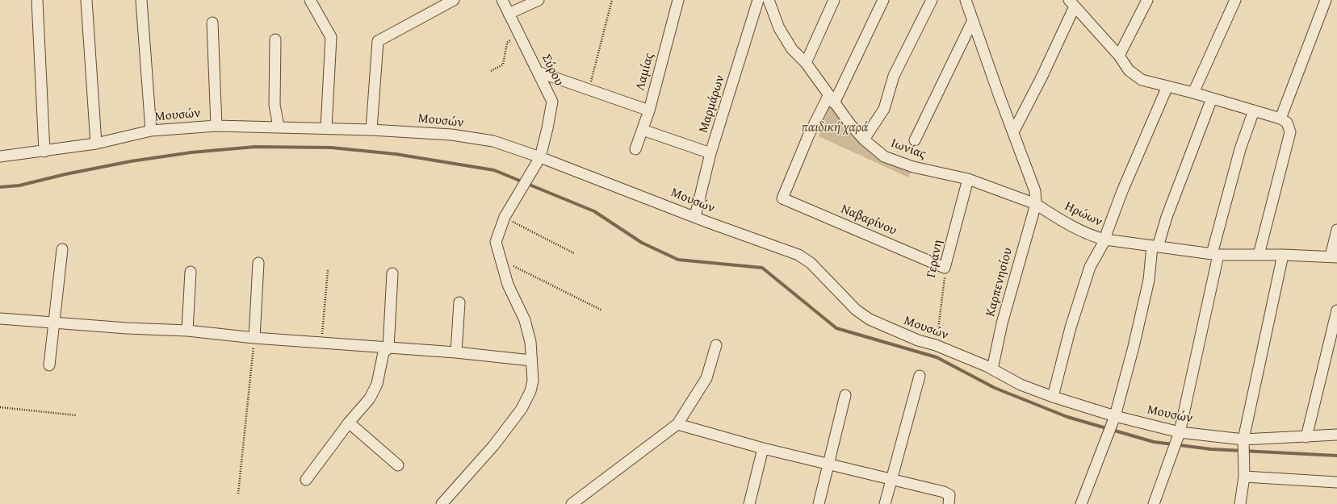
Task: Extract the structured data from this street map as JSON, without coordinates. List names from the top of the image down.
{
  "streets": {
    "street": [
      "Σύρου",
      "Λαμίας",
      "Μαρμάρων",
      "Μουσών",
      "Ιωνίας",
      "Ηρώων",
      "Ναβαρίνου",
      "Γεράνη",
      "Καρπενησίου"
    ]
  },
  "crossings": [
    ["Σύρου", "Μουσών"],
    ["Μαρμάρων", "Μουσών"],
    ["Μουσών", "Γεράνη"],
    ["Μουσών", "Καρπενησίου"],
    ["Ιωνίας", "Ηρώων"],
    ["Ιωνίας", "Ναβαρίνου"],
    ["Ιωνίας", "Γεράνη"],
    ["Ιωνίας", "Καρπενησίου"],
    ["Ηρώων", "Καρπενησίου"],
    ["Ναβαρίνου", "Γεράνη"]
  ],
  "parks": ["παιδική χαρά"]
}
